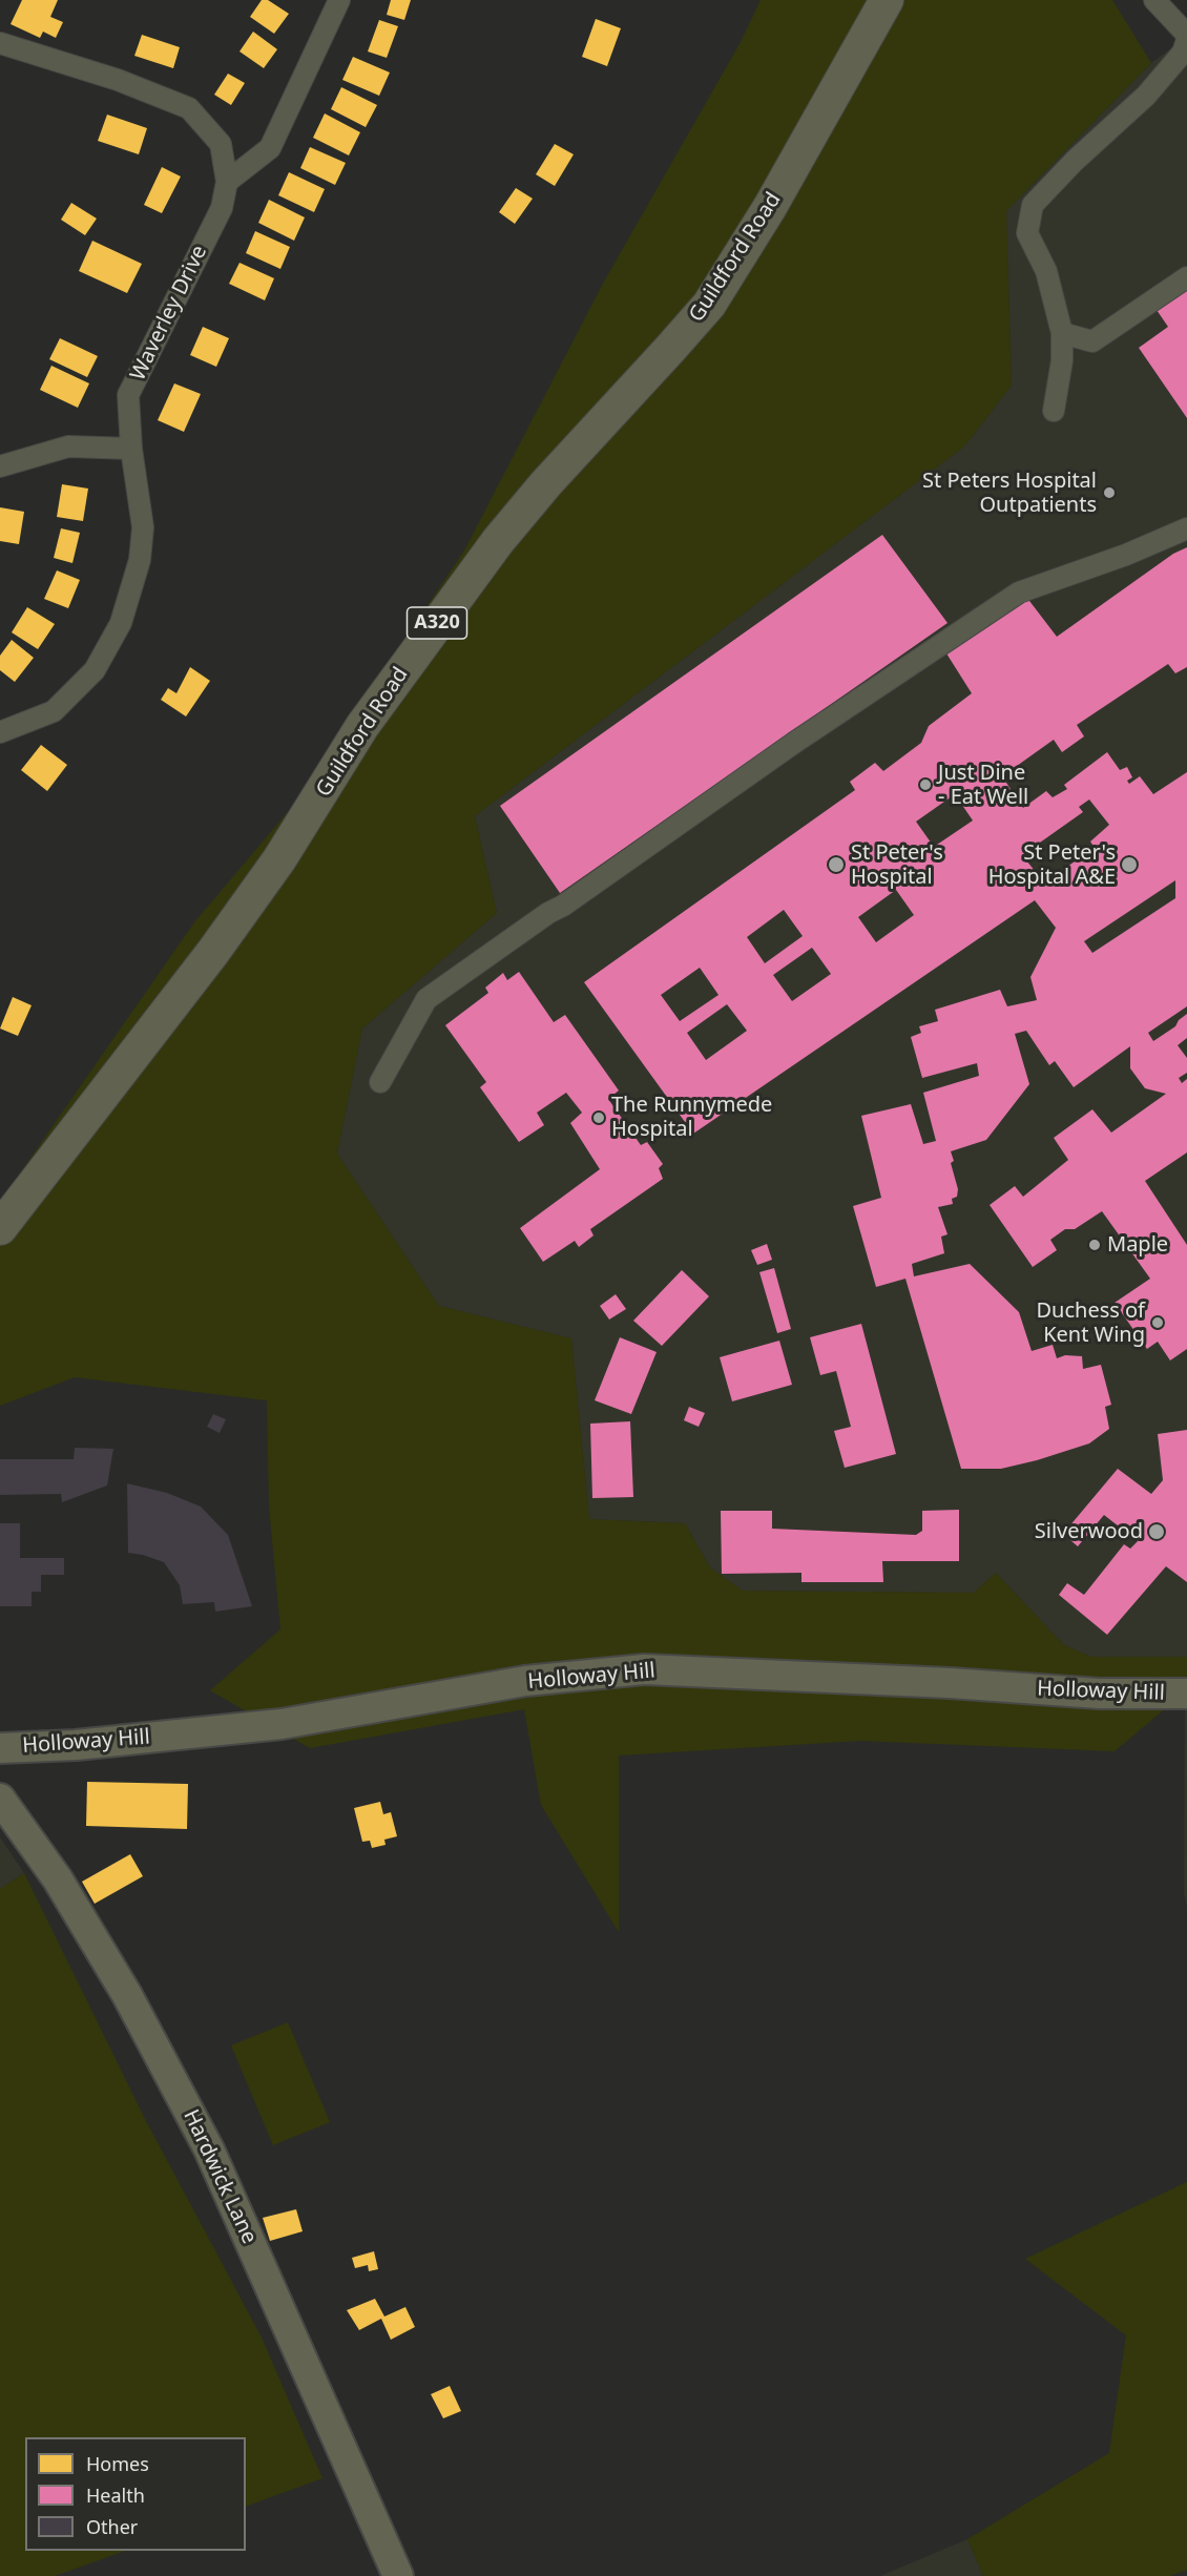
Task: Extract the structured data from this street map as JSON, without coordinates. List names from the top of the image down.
{
  "streets": {
    "main road": [
      "Guildford Road",
      "A320",
      "Holloway Hill",
      "Hardwick Lane"
    ],
    "street": ["Waverley Drive"]
  },
  "places": [
    "St Peters Hospital Outpatients",
    "Just Dine - Eat Well",
    "St Peter's Hospital",
    "St Peter's Hospital A&E",
    "The Runnymede Hospital",
    "Maple",
    "Duchess of Kent Wing",
    "Silverwood"
  ],
  "legend": ["Homes", "Health", "Other"]
}
